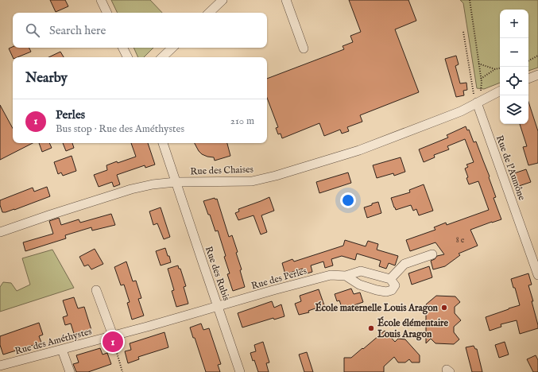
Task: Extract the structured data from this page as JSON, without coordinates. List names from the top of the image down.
{
  "streets": {
    "street": [
      "Rue de l'Aumône",
      "Rue des Chaises",
      "Rue des Rubis",
      "Rue des Perles",
      "Rue des Améthystes"
    ]
  },
  "crossings": [
    ["Rue de l'Aumône", "Rue des Chaises"],
    ["Rue des Chaises", "Rue des Rubis"],
    ["Rue des Rubis", "Rue des Perles"],
    ["Rue des Rubis", "Rue des Améthystes"],
    ["Rue des Perles", "Rue des Améthystes"]
  ],
  "places": ["École maternelle Louis Aragon", "École élémentaire Louis Aragon"],
  "house_numbers": ["8 e"],
  "page": {
    "map_buttons": ["+", "−"],
    "search": "Search here",
    "heading": "Nearby",
    "list": [
      {
        "mark": "1",
        "name": "Perles",
        "note": "Bus stop · Rue des Améthystes",
        "value": "210 m"
      }
    ],
    "pins": "1"
  }
}
